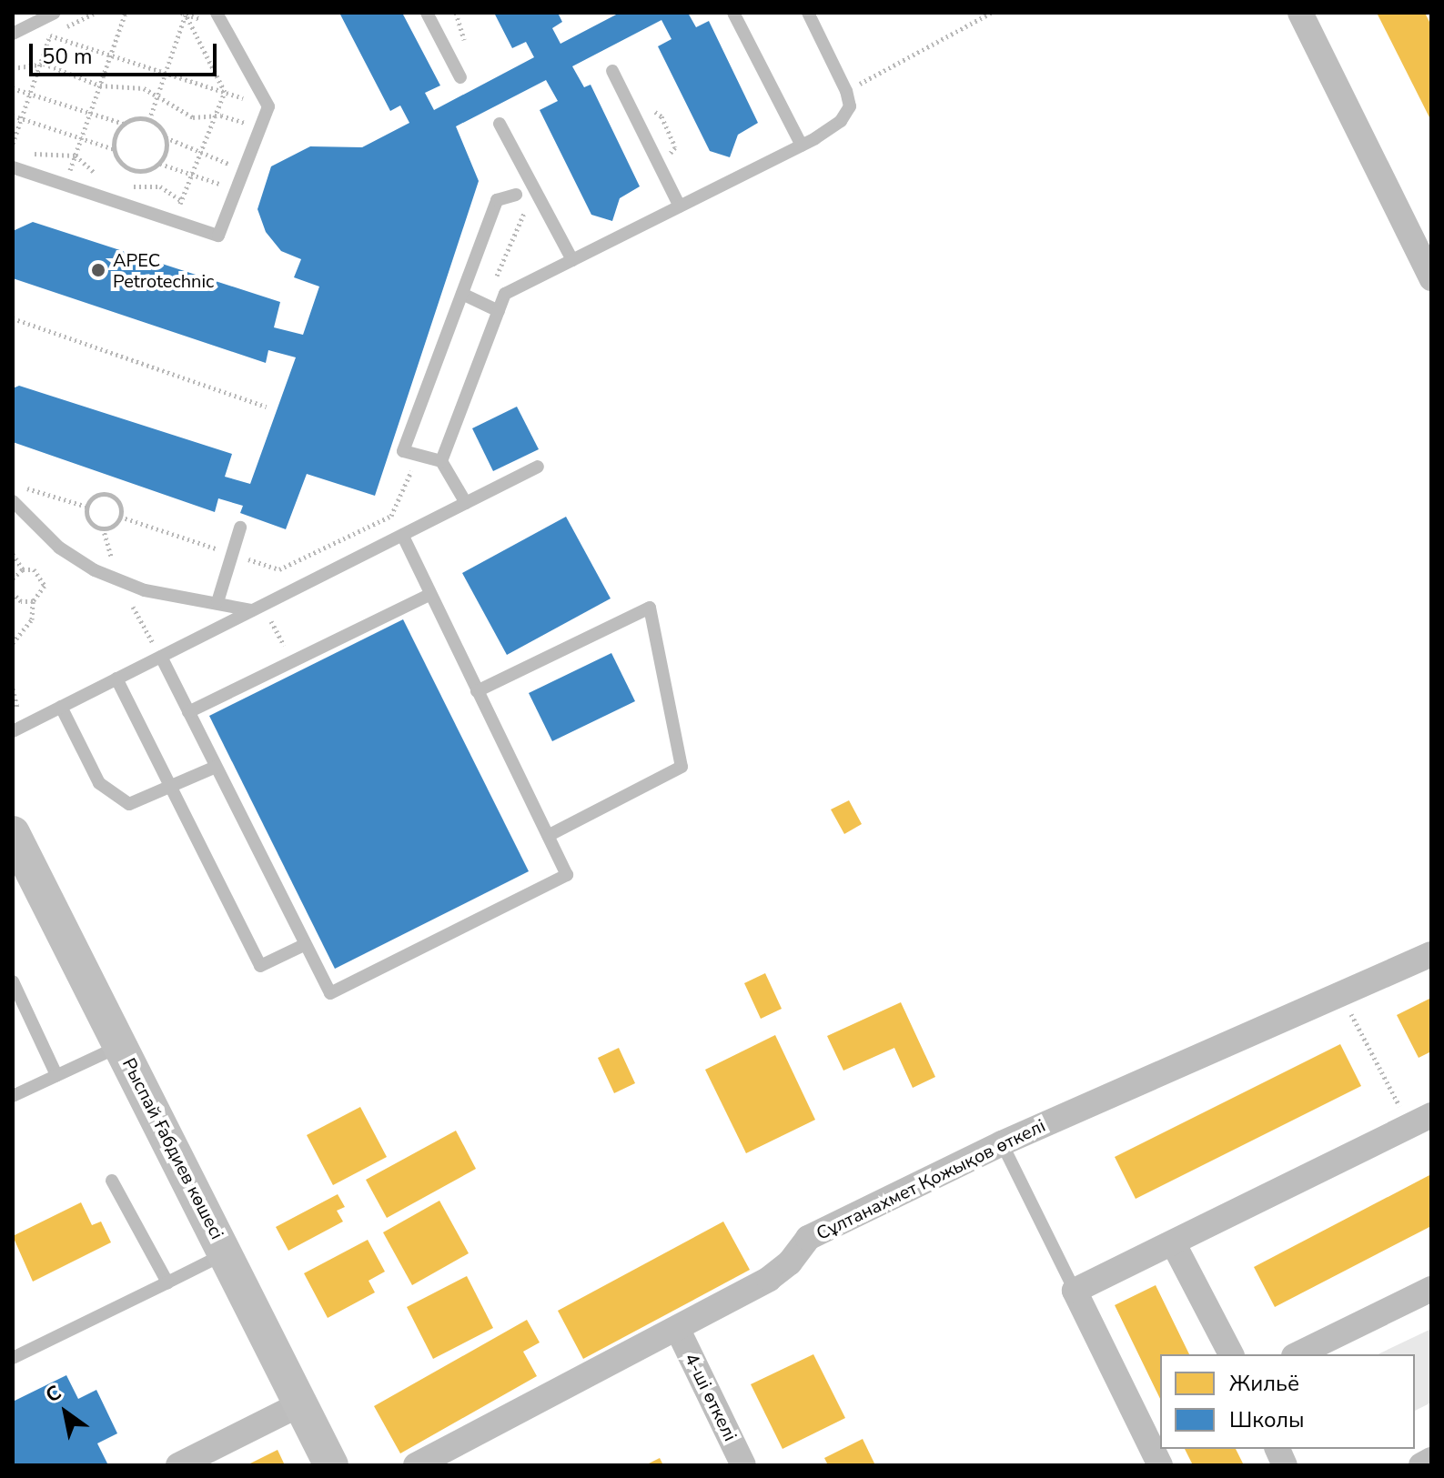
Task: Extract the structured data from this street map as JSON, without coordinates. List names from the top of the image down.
{
  "streets": {
    "street": ["Рыспай Ғабдиев көшесі", "Сұлтанахмет Қожықов өткелі", "4-ші өткелі"]
  },
  "crossings": [
    ["Сұлтанахмет Қожықов өткелі", "4-ші өткелі"]
  ],
  "places": ["APEC Petrotechnic"],
  "legend": ["Жильё", "Школы"],
  "scale_bar": "50 m",
  "north": "top left"
}
